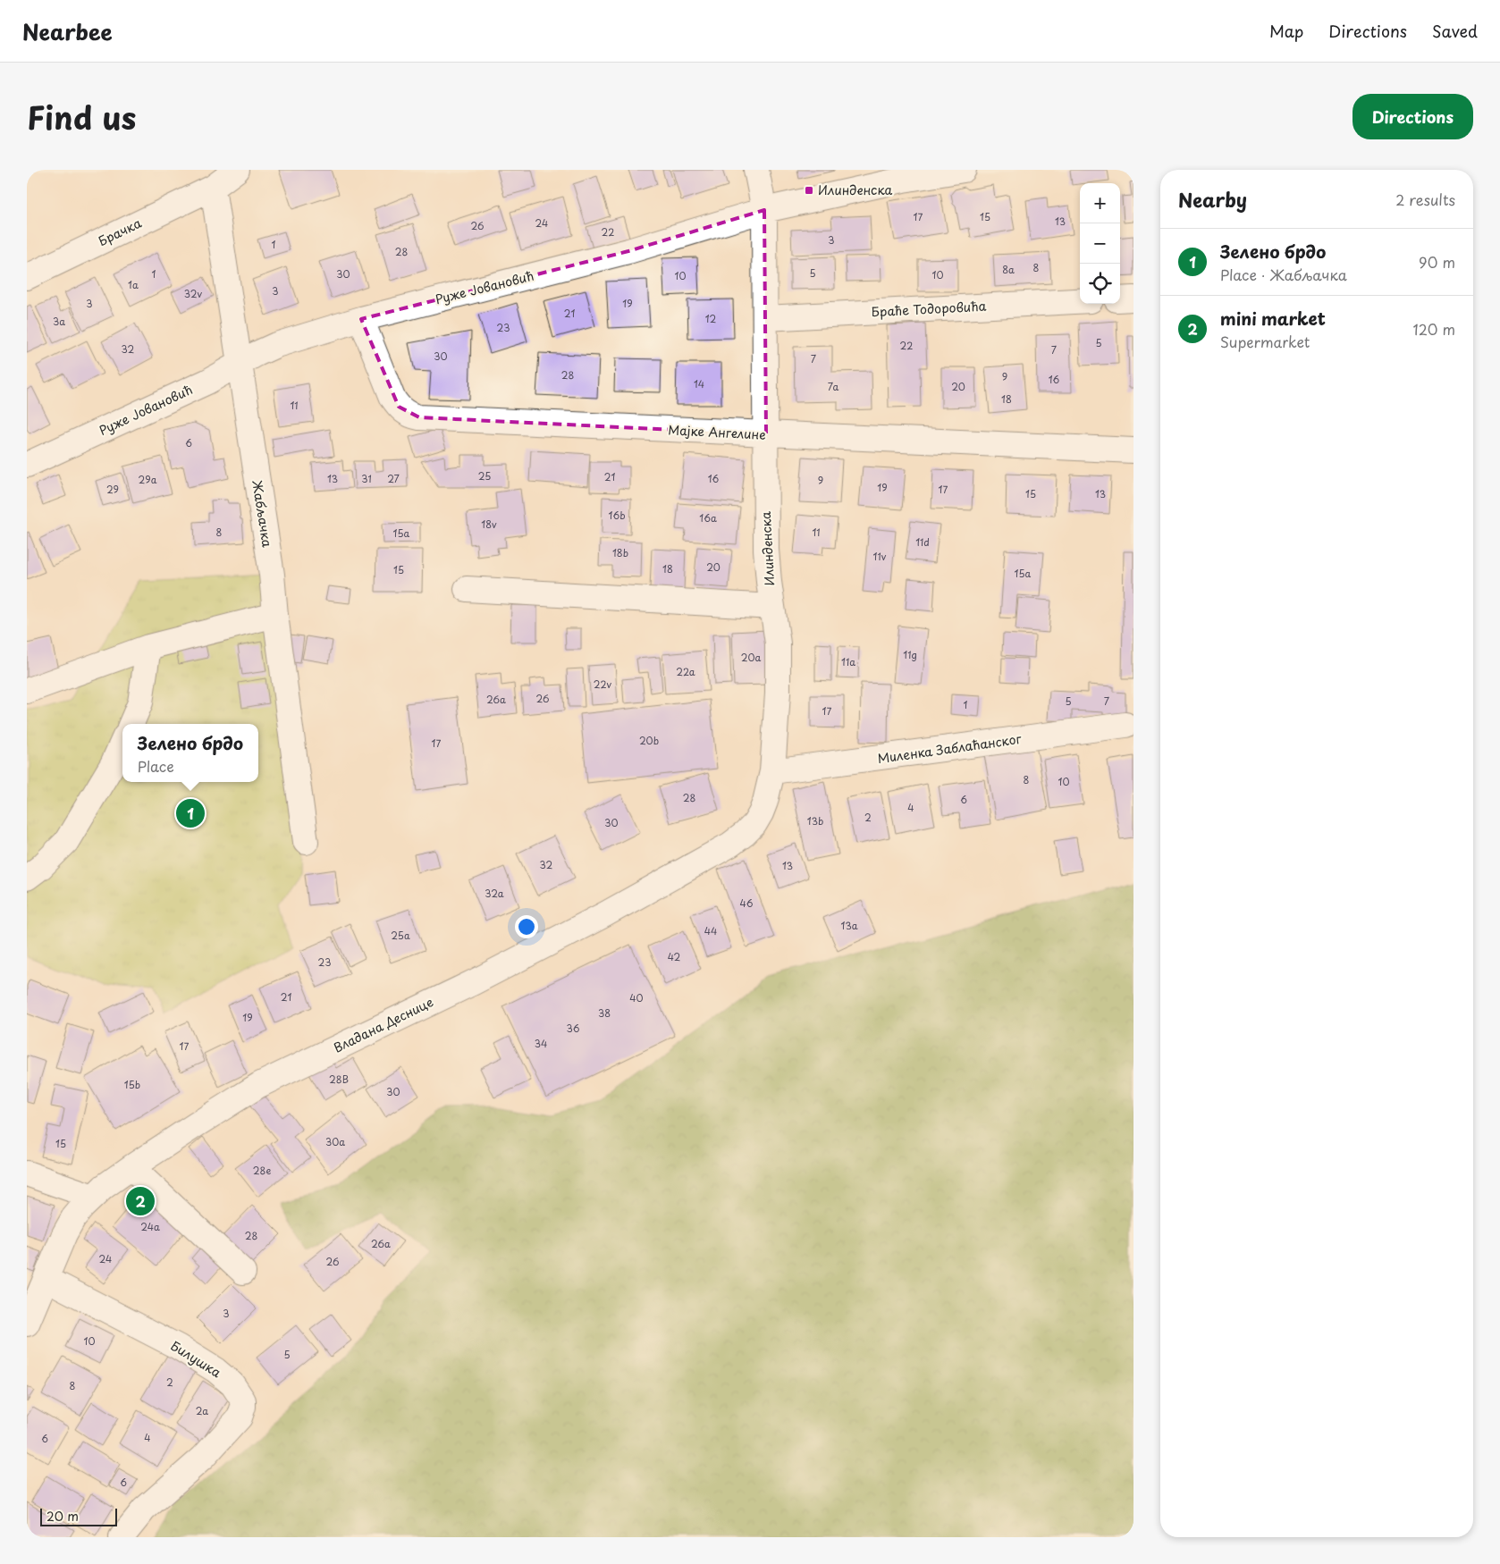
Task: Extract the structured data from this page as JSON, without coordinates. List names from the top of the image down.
{
  "streets": {
    "street": [
      "Брачка",
      "Руже Јовановић",
      "Браће Тодоровића",
      "Мајке Ангелине",
      "Жабљачка",
      "Илинденска",
      "Миленка Заблаћанског",
      "Владана Деснице",
      "Билушка"
    ]
  },
  "crossings": [
    ["Брачка", "Жабљачка"],
    ["Руже Јовановић", "Мајке Ангелине"],
    ["Руже Јовановић", "Жабљачка"],
    ["Руже Јовановић", "Илинденска"],
    ["Браће Тодоровића", "Илинденска"],
    ["Мајке Ангелине", "Илинденска"],
    ["Илинденска", "Миленка Заблаћанског"],
    ["Илинденска", "Владана Деснице"],
    ["Владана Деснице", "Билушка"]
  ],
  "places": {
    "transit": ["Илинденска"]
  },
  "house_numbers": [
    "17",
    "15",
    "13",
    "24",
    "26",
    "22",
    "3",
    "1",
    "28",
    "8",
    "8a",
    "5",
    "1",
    "30",
    "10",
    "10",
    "1a",
    "3",
    "32v",
    "3",
    "19",
    "21",
    "12",
    "3a",
    "23",
    "5",
    "22",
    "32",
    "7",
    "30",
    "7",
    "28",
    "9",
    "16",
    "14",
    "7a",
    "20",
    "18",
    "11",
    "6",
    "25",
    "21",
    "13",
    "31",
    "27",
    "16",
    "29a",
    "9",
    "19",
    "29",
    "17",
    "15",
    "13",
    "16b",
    "16a",
    "18v",
    "8",
    "11",
    "15a",
    "11d",
    "18b",
    "11v",
    "20",
    "18",
    "15",
    "15a",
    "11g",
    "20a",
    "11a",
    "22a",
    "22v",
    "26",
    "26a",
    "5",
    "7",
    "1",
    "17",
    "20b",
    "17",
    "8",
    "10",
    "28",
    "6",
    "4",
    "2",
    "13b",
    "30",
    "32",
    "13",
    "32a",
    "46",
    "13a",
    "44",
    "25a",
    "42",
    "23",
    "21",
    "40",
    "38",
    "19",
    "36",
    "34",
    "17",
    "28В",
    "15b",
    "30",
    "30a",
    "15",
    "28e",
    "24a",
    "28",
    "26a",
    "24",
    "26",
    "3",
    "10",
    "5",
    "2",
    "8",
    "2a",
    "4",
    "6",
    "6"
  ],
  "scale_bar": "20 m",
  "page": {
    "header": "Nearbee",
    "nav": ["Map", "Directions", "Saved"],
    "title": "Find us",
    "buttons": "Directions",
    "heading": ["Nearby", "2 results"],
    "map_buttons": ["+", "−"],
    "list": [
      {
        "mark": "1",
        "name": "Зелено брдо",
        "note": "Place · Жабљачка",
        "value": "90 m"
      },
      {
        "mark": "2",
        "name": "mini market",
        "note": "Supermarket",
        "value": "120 m"
      }
    ],
    "popup": ["Зелено брдо", "Place"],
    "pins": ["1", "2"],
    "scale": "20 m"
  }
}
